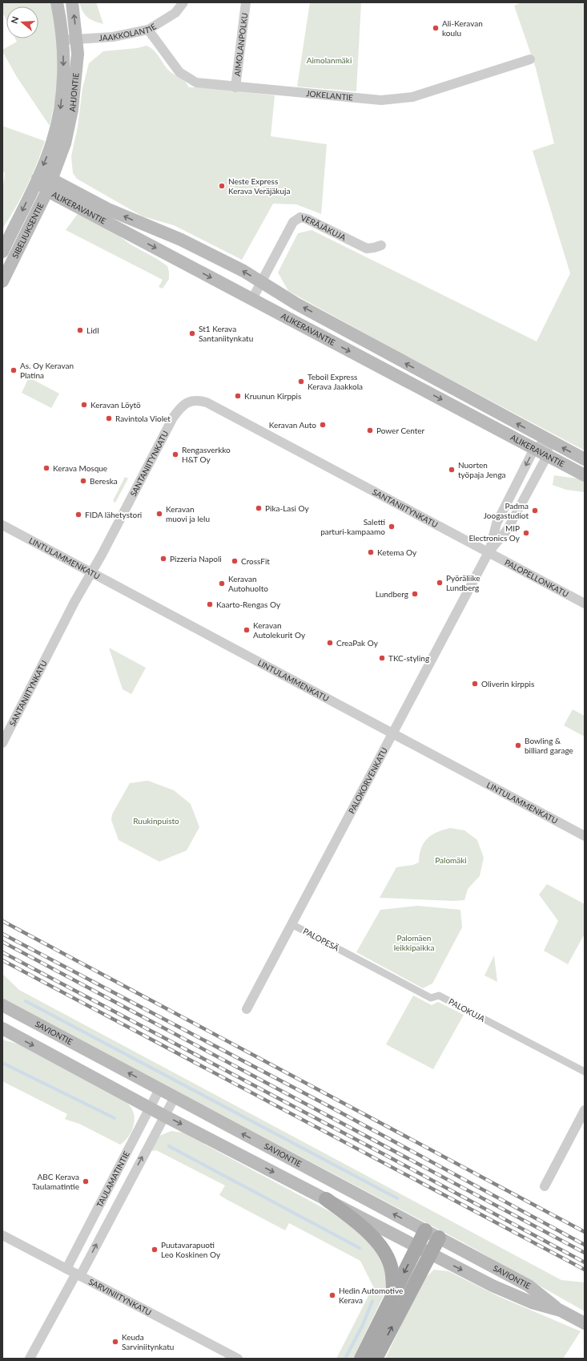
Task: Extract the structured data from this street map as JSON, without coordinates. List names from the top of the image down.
{
  "streets": {
    "main road": [
      "AHJONTIE",
      "ALIKERAVANTIE",
      "SIBELIUKSENTIE",
      "SAVIONTIE"
    ],
    "street": [
      "JAAKKOLANTIE",
      "AIMOLANPOLKU",
      "JOKELANTIE",
      "VERÄJÄKUJA",
      "SANTANIITYNKATU",
      "LINTULAMMENKATU",
      "PALOPELLONKATU",
      "PALOKORVENKATU",
      "PALOPESÄ",
      "PALOKUJA",
      "TAULAMATINTIE",
      "SARVINIITYNKATU"
    ]
  },
  "crossings": [
    ["JAAKKOLANTIE", "AHJONTIE"],
    ["JAAKKOLANTIE", "JOKELANTIE"],
    ["AIMOLANPOLKU", "JOKELANTIE"],
    ["AHJONTIE", "ALIKERAVANTIE"],
    ["AHJONTIE", "SIBELIUKSENTIE"],
    ["ALIKERAVANTIE", "VERÄJÄKUJA"],
    ["ALIKERAVANTIE", "SIBELIUKSENTIE"],
    ["ALIKERAVANTIE", "PALOKORVENKATU"],
    ["SANTANIITYNKATU", "LINTULAMMENKATU"],
    ["SANTANIITYNKATU", "PALOPELLONKATU"],
    ["SANTANIITYNKATU", "PALOKORVENKATU"],
    ["LINTULAMMENKATU", "PALOKORVENKATU"],
    ["PALOPELLONKATU", "PALOKORVENKATU"],
    ["PALOKORVENKATU", "PALOPESÄ"],
    ["PALOPESÄ", "PALOKUJA"],
    ["SAVIONTIE", "TAULAMATINTIE"],
    ["TAULAMATINTIE", "SARVINIITYNKATU"]
  ],
  "parks": [
    "Aimolanmäki",
    "Ruukinpuisto",
    "Palomäki",
    "Palomäen leikkipaikka"
  ],
  "places": [
    "Ali-Keravan koulu",
    "Neste Express Kerava Veräjäkuja",
    "Lidl",
    "St1 Kerava Santaniitynkatu",
    "As. Oy Keravan Platina",
    "Teboil Express Kerava Jaakkola",
    "Kruunun Kirppis",
    "Keravan Löytö",
    "Ravintola Violet",
    "Keravan Auto",
    "Power Center",
    "Rengasverkko H&T Oy",
    "Kerava Mosque",
    "Nuorten työpaja Jenga",
    "Bereska",
    "Pika-Lasi Oy",
    "Padma Joogastudiot",
    "Keravan muovi ja lelu",
    "FIDA lähetystori",
    "Saletti parturi-kampaamo",
    "MIP Electronics Oy",
    "Ketema Oy",
    "Pizzeria Napoli",
    "CrossFit",
    "Pyöräliike Lundberg",
    "Keravan Autohuolto",
    "Lundberg",
    "Kaarto-Rengas Oy",
    "Keravan Autolekurit Oy",
    "CreaPak Oy",
    "TKC-styling",
    "Oliverin kirppis",
    "Bowling & billiard garage",
    "ABC Kerava Taulamatintie",
    "Puutavarapuoti Leo Koskinen Oy",
    "Hedin Automotive Kerava",
    "Keuda Sarviniitynkatu"
  ],
  "north": "left"
}
